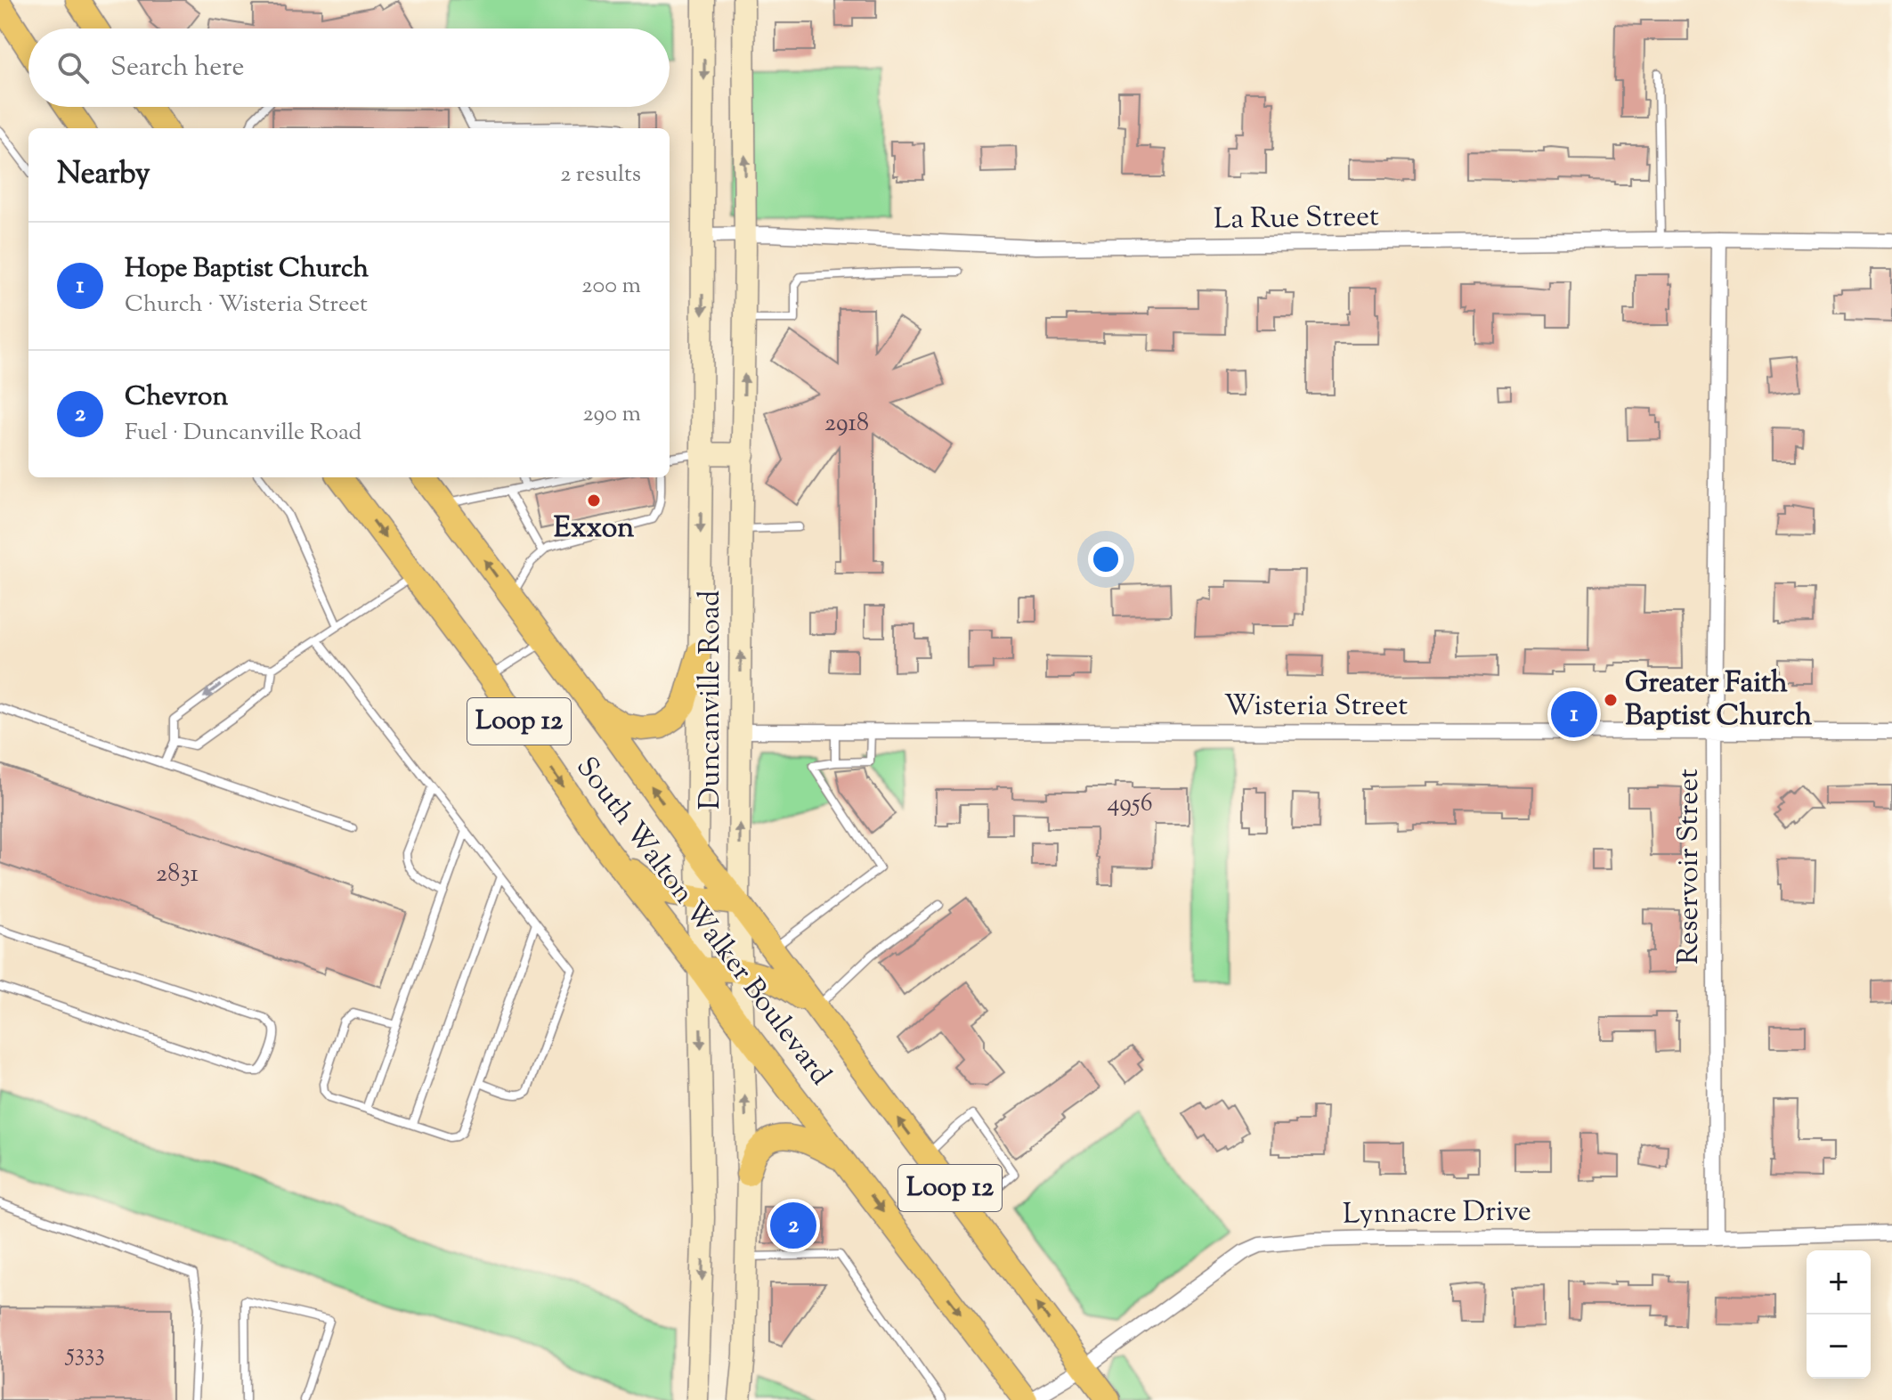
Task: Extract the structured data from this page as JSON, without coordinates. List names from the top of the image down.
{
  "streets": {
    "main road": ["Duncanville Road", "Loop 12", "South Walton Walker Boulevard"],
    "street": [
      "La Rue Street",
      "Wisteria Street",
      "Reservoir Street",
      "Lynnacre Drive"
    ]
  },
  "crossings": [
    ["La Rue Street", "Duncanville Road"],
    ["La Rue Street", "Reservoir Street"],
    ["Duncanville Road", "Wisteria Street"],
    ["Duncanville Road", "South Walton Walker Boulevard"],
    ["Wisteria Street", "Reservoir Street"],
    ["Reservoir Street", "Lynnacre Drive"],
    ["South Walton Walker Boulevard", "Lynnacre Drive"]
  ],
  "places": ["Exxon", "Greater Faith Baptist Church"],
  "house_numbers": [
    "2918",
    "4956",
    "2831",
    "5333"
  ],
  "page": {
    "search": "Search here",
    "heading": ["Nearby", "2 results"],
    "list": [
      {
        "mark": "1",
        "name": "Hope Baptist Church",
        "note": "Church · Wisteria Street",
        "value": "200 m"
      },
      {
        "mark": "2",
        "name": "Chevron",
        "note": "Fuel · Duncanville Road",
        "value": "290 m"
      }
    ],
    "pins": ["1", "2"],
    "map_buttons": ["+", "−"]
  }
}
